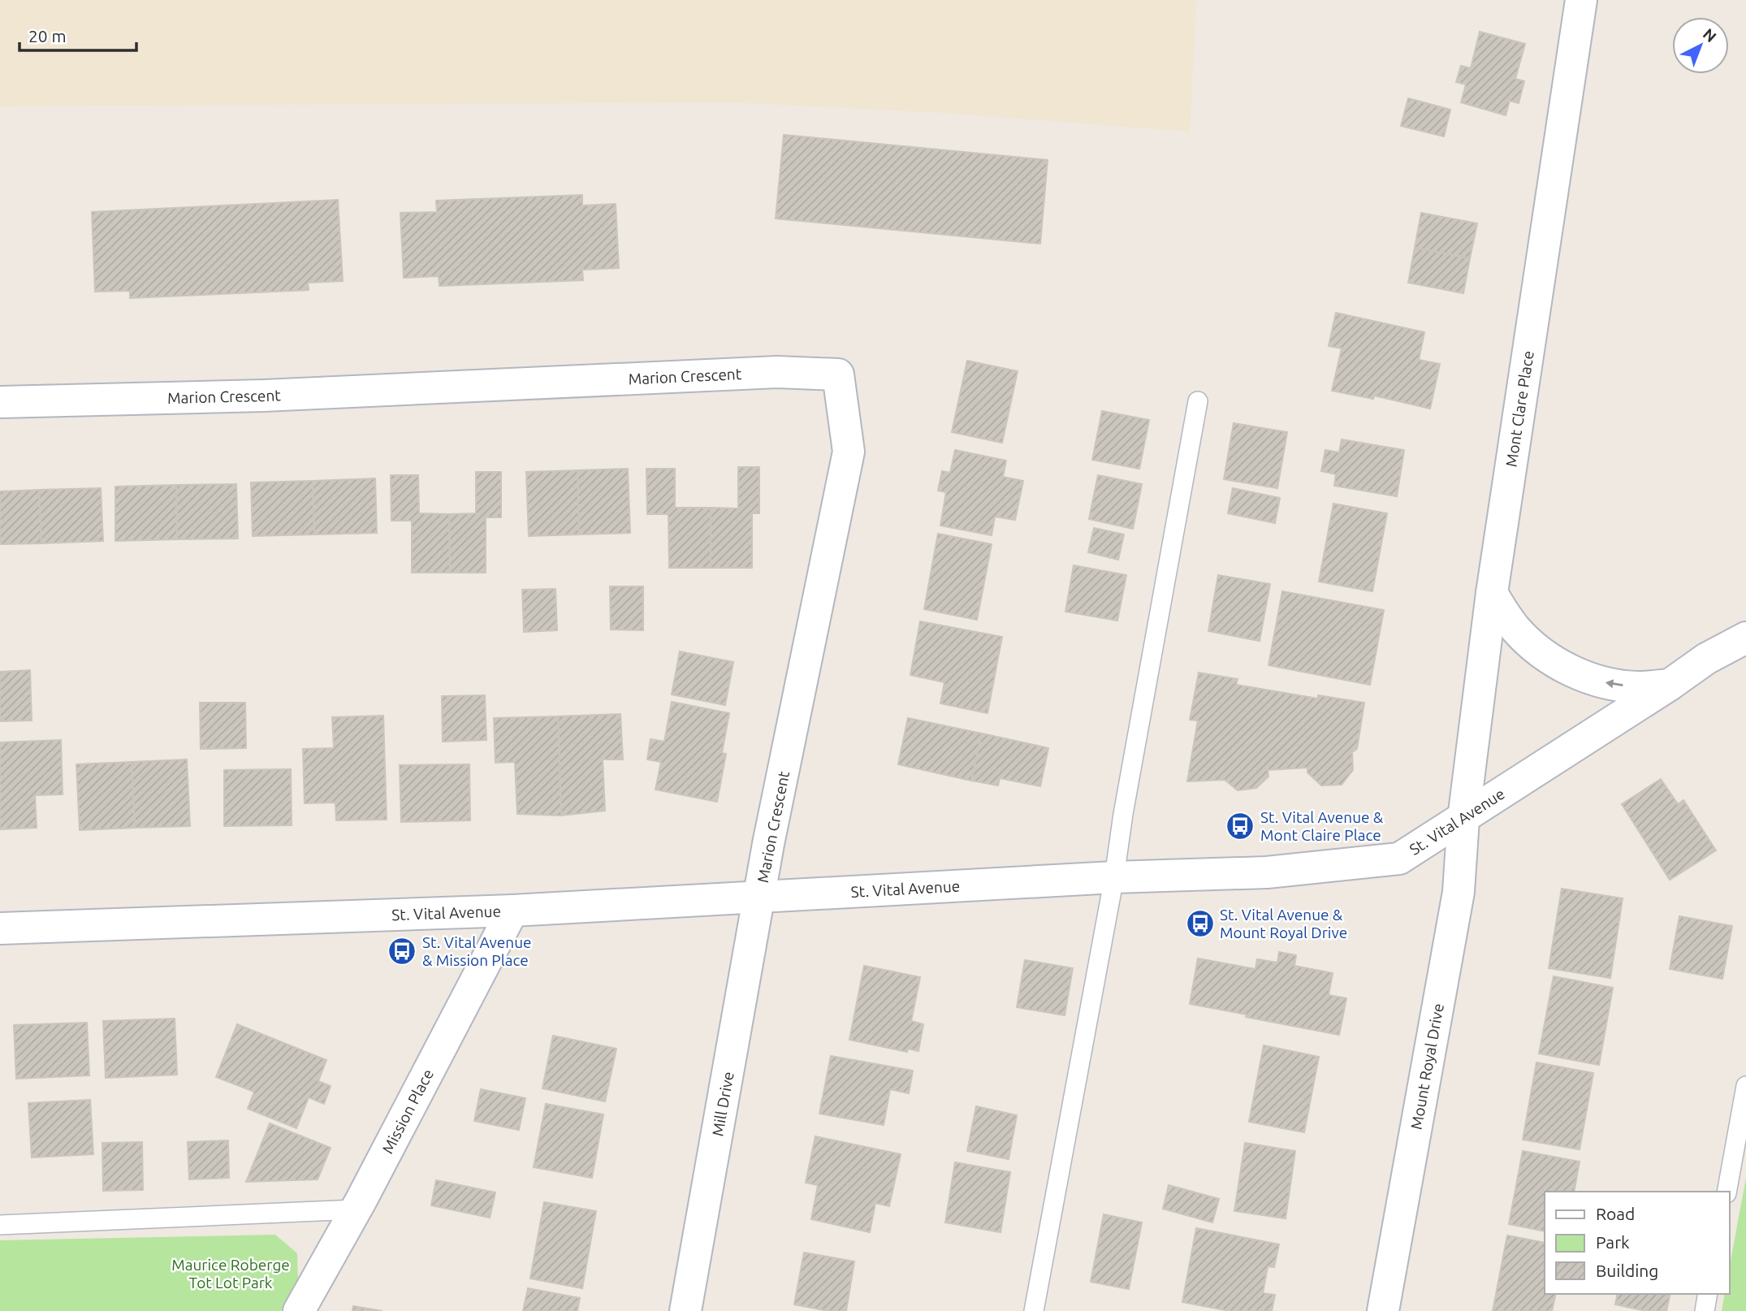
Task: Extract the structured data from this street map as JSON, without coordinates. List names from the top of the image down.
{
  "streets": {
    "street": [
      "Marion Crescent",
      "Mont Clare Place",
      "St. Vital Avenue",
      "Mount Royal Drive",
      "Mill Drive",
      "Mission Place"
    ]
  },
  "crossings": [
    ["Marion Crescent", "St. Vital Avenue"],
    ["Marion Crescent", "Mill Drive"],
    ["Mont Clare Place", "St. Vital Avenue"],
    ["Mont Clare Place", "Mount Royal Drive"],
    ["St. Vital Avenue", "Mount Royal Drive"],
    ["St. Vital Avenue", "Mill Drive"],
    ["St. Vital Avenue", "Mission Place"]
  ],
  "parks": ["Maurice Roberge Tot Lot Park"],
  "places": {
    "bus stop": ["St. Vital Avenue & Mont Claire Place", "St. Vital Avenue & Mount Royal Drive", "St. Vital Avenue & Mission Place"]
  },
  "legend": ["Road", "Park", "Building"],
  "scale_bar": "20 m",
  "north": "top right"
}
